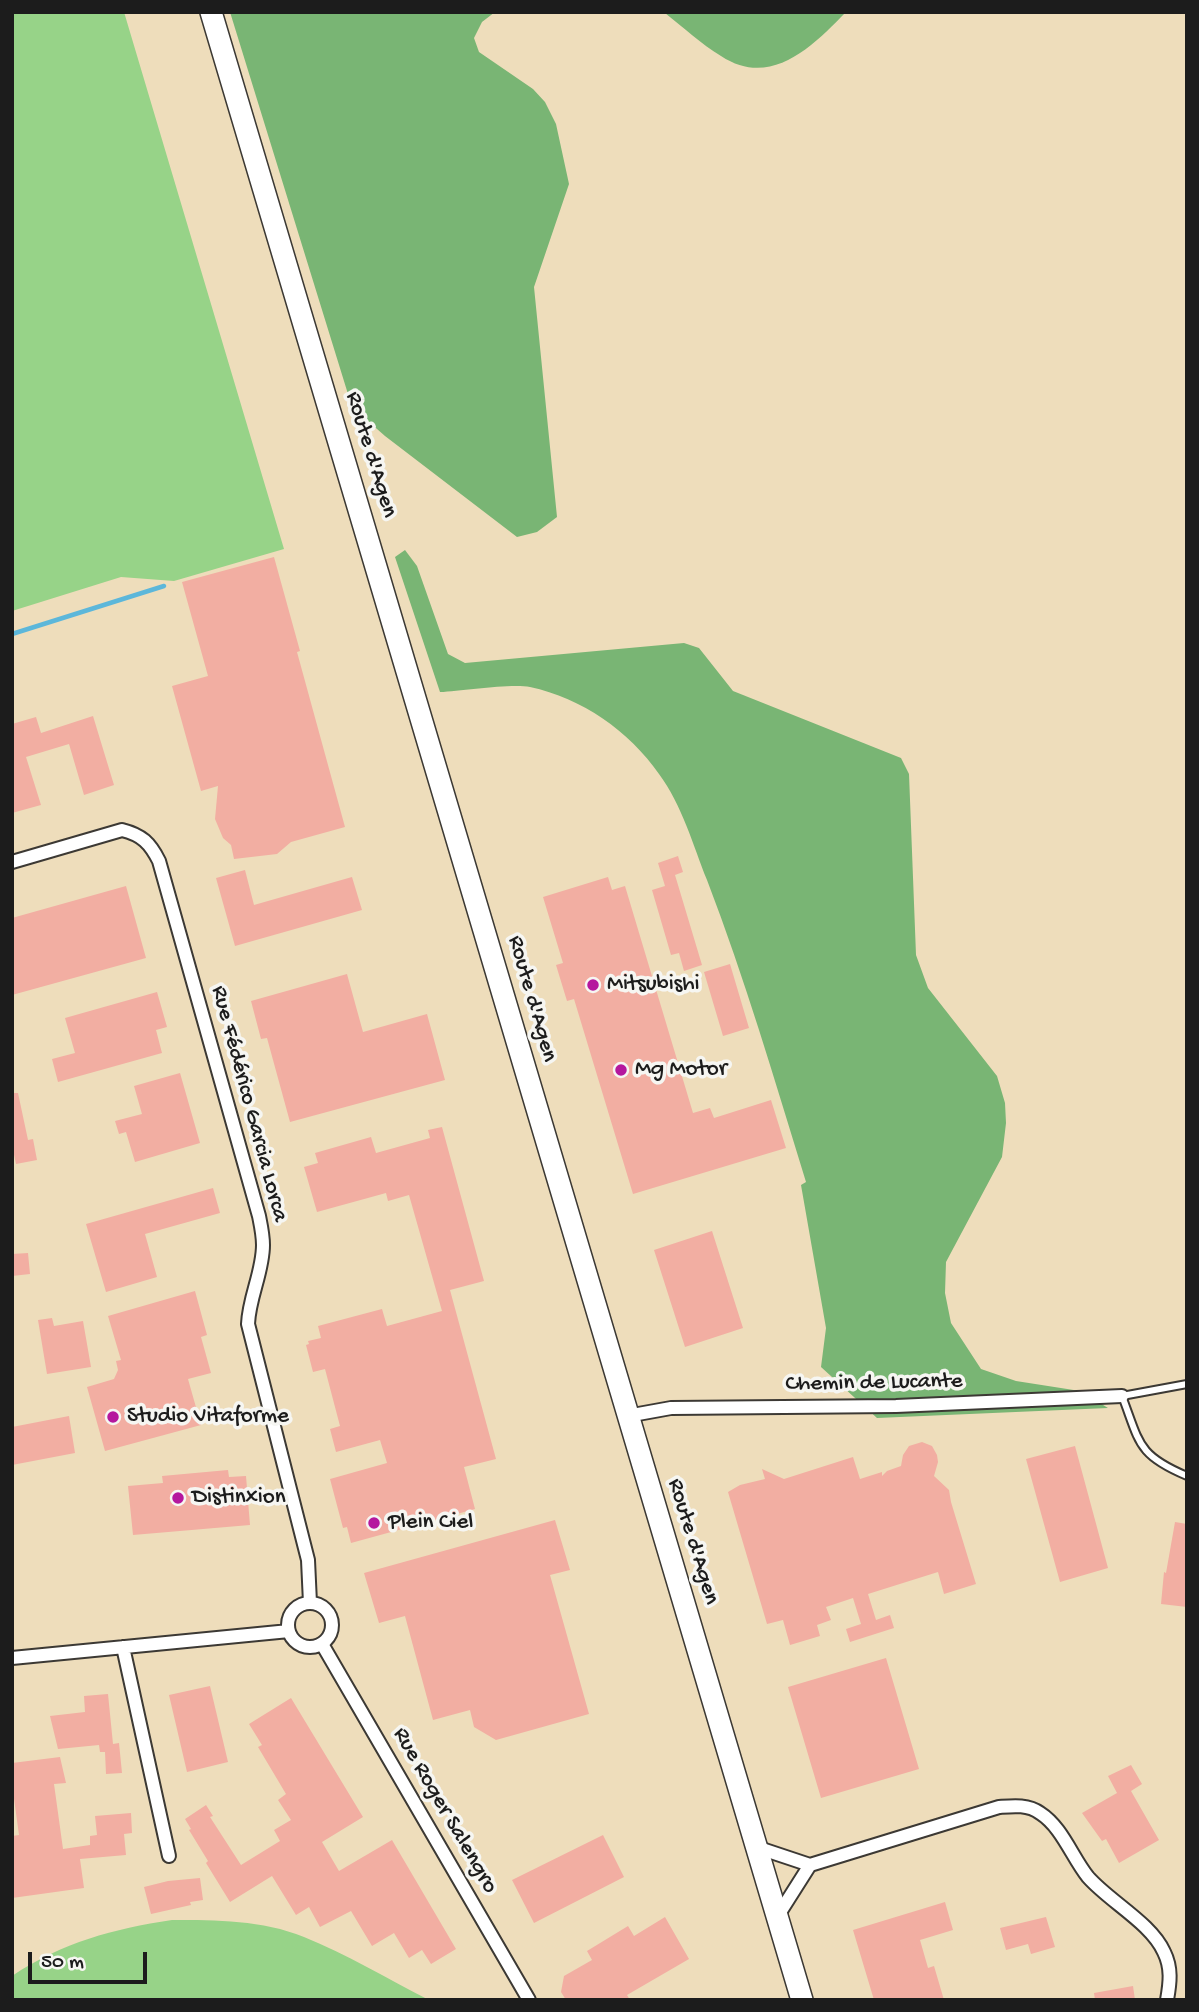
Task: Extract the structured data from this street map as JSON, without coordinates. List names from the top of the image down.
{
  "streets": {
    "main road": ["Route d'Agen"],
    "street": ["Rue Fédérico Garcia Lorca", "Chemin de Lucante", "Rue Roger Salengro"]
  },
  "crossings": [
    ["Route d'Agen", "Chemin de Lucante"],
    ["Rue Fédérico Garcia Lorca", "Rue Roger Salengro"]
  ],
  "places": [
    "Mitsubishi",
    "Mg Motor",
    "Studio Vitaforme",
    "Distinxion",
    "Plein Ciel"
  ],
  "scale_bar": "50 m"
}
